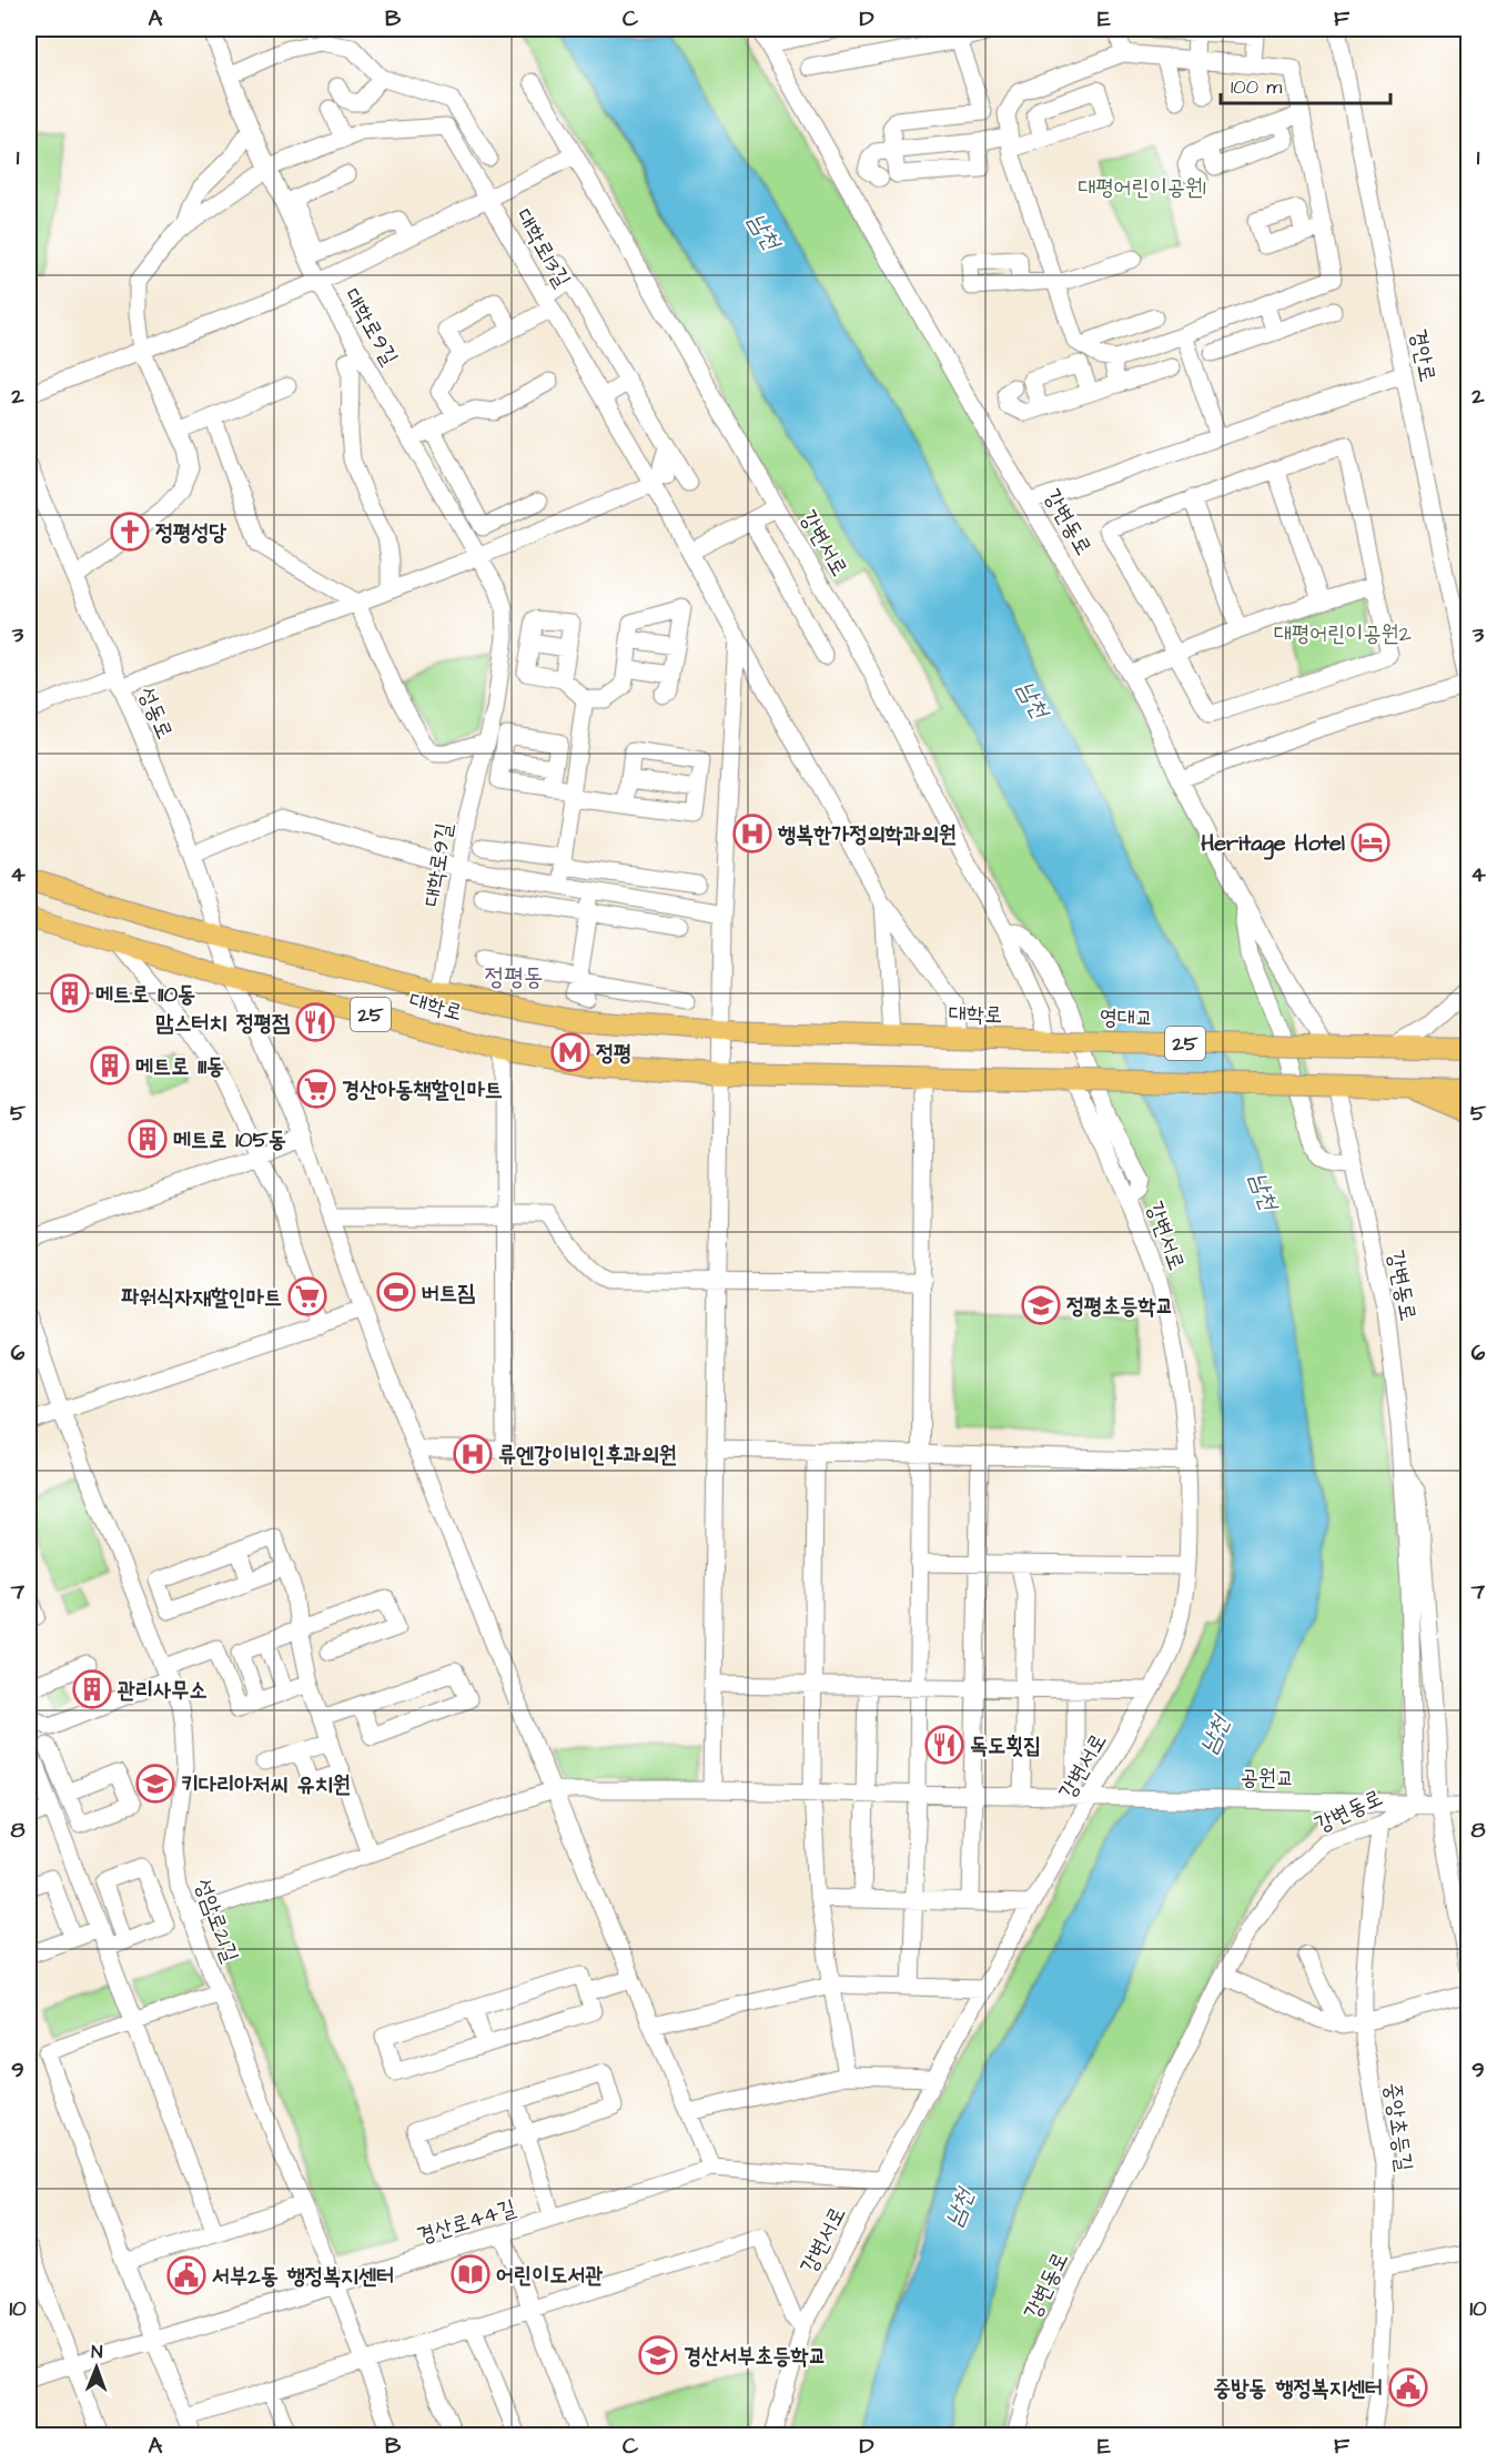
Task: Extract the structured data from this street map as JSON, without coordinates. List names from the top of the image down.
{
  "streets": {
    "main road": ["대학로", "25", "영대교"],
    "street": [
      "대학로13길",
      "대학로9길",
      "경안로",
      "강변동로",
      "강변서로",
      "성동로",
      "공원교",
      "성암로21길",
      "중앙초등길",
      "경산로44길"
    ]
  },
  "crossings": [
    ["대학로13길", "대학로9길"],
    ["대학로9길", "대학로"],
    ["강변동로", "25"],
    ["강변동로", "영대교"],
    ["강변동로", "공원교"],
    ["강변동로", "중앙초등길"],
    ["강변서로", "대학로"],
    ["강변서로", "공원교"],
    ["강변서로", "경산로44길"],
    ["성동로", "대학로"],
    ["성동로", "공원교"],
    ["성동로", "경산로44길"],
    ["대학로", "영대교"],
    ["25", "영대교"],
    ["공원교", "성암로21길"],
    ["성암로21길", "경산로44길"]
  ],
  "districts": ["정평동"],
  "water": ["남천"],
  "parks": ["대평어린이공원1", "대평어린이공원2"],
  "places": {
    "church": ["정평성당"],
    "hospital": ["행복한가정의학과의원", "류엔강이비인후과의원"],
    "hotel": ["Heritage Hotel"],
    "building": [
      "메트로 110동",
      "메트로 111동",
      "메트로 105동",
      "관리사무소"
    ],
    "restaurant": ["맘스터치 정평점", "독도횟집"],
    "metro station": ["정평"],
    "supermarket": ["경산아동책할인마트", "파워식자재할인마트"],
    "sports": ["버트짐"],
    "school or university": ["정평초등학교", "키다리아저씨 유치원", "경산서부초등학교"],
    "library": ["어린이도서관"],
    "public building": ["서부2동 행정복지센터", "중방동 행정복지센터"]
  },
  "scale_bar": "100 m",
  "north": "top",
  "grid": {
    "columns": [
      "A",
      "B",
      "C",
      "D",
      "E",
      "F"
    ],
    "rows": [
      "1",
      "2",
      "3",
      "4",
      "5",
      "6",
      "7",
      "8",
      "9",
      "10"
    ]
  }
}
